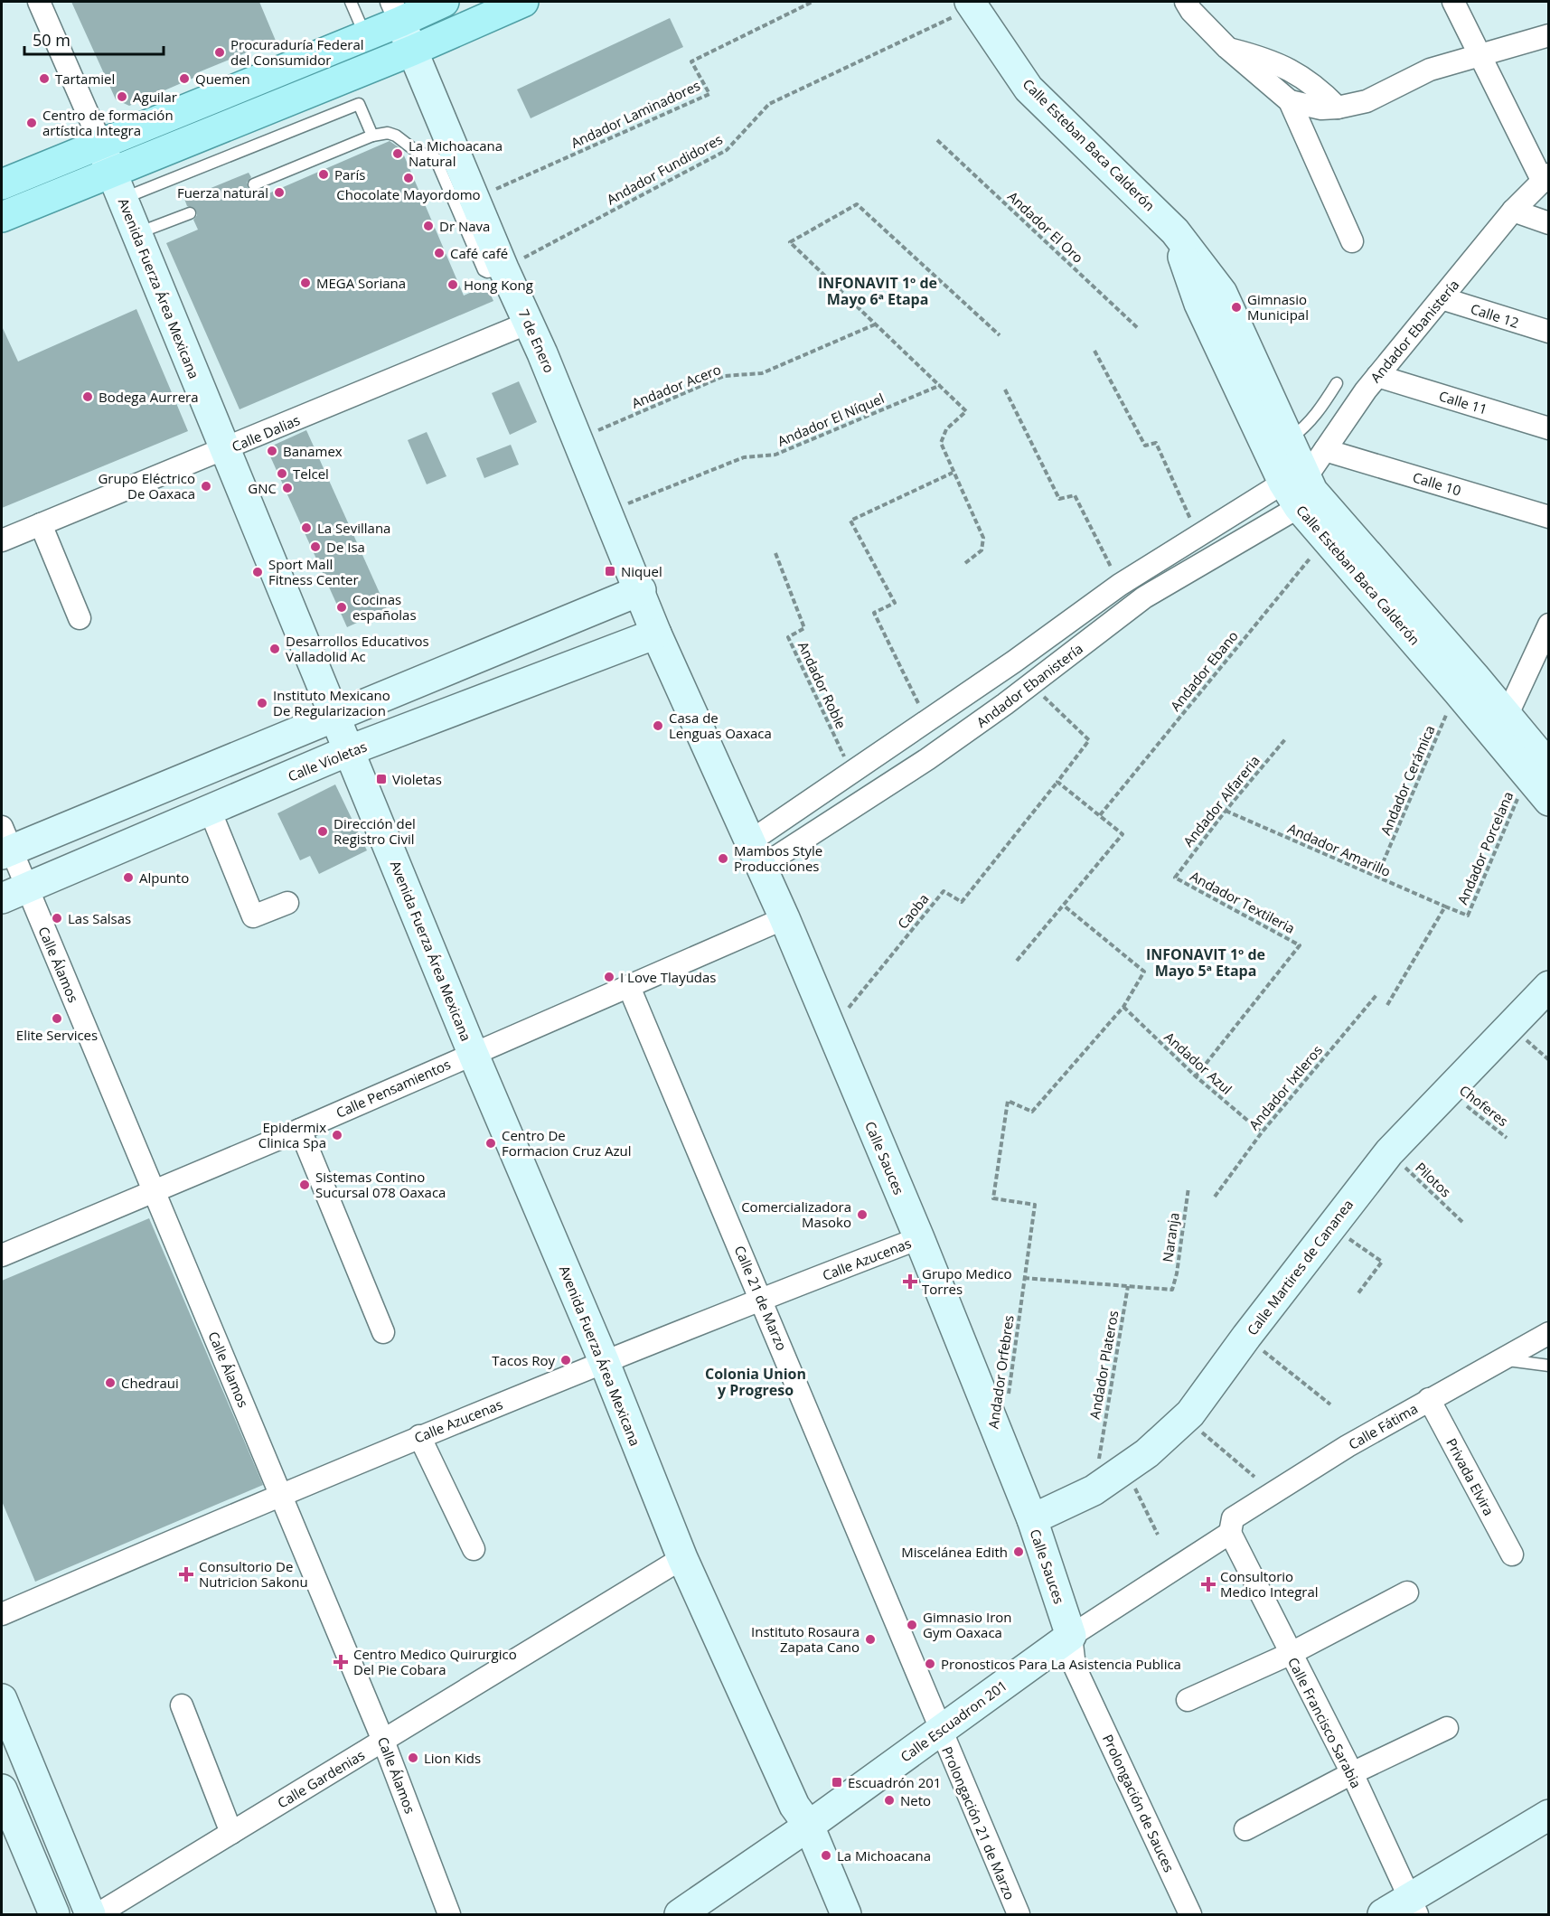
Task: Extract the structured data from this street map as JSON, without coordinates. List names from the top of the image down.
{
  "streets": {
    "street": [
      "Calle Esteban Baca Calderón",
      "Avenida Fuerza Área Mexicana",
      "Calle 12",
      "Andador Ebanistería",
      "7 de Enero",
      "Calle 11",
      "Calle Dalias",
      "Calle 10",
      "Calle Violetas",
      "Calle Álamos",
      "Calle Pensamientos",
      "Calle Sauces",
      "Calle Azucenas",
      "Calle Martires de Cananea",
      "Calle 21 de Marzo",
      "Calle Fátima",
      "Privada Elvira",
      "Calle Escuadron 201",
      "Calle Francisco Sarabia",
      "Calle Gardenias",
      "Prolongación de Sauces",
      "Prolongación 21 de Marzo"
    ],
    "path": [
      "Andador Laminadores",
      "Andador Fundidores",
      "Andador El Oro",
      "Andador Acero",
      "Andador El Níquel",
      "Andador Ebano",
      "Andador Roble",
      "Andador Cerámica",
      "Andador Alfareria",
      "Andador Porcelana",
      "Andador Amarillo",
      "Andador Textileria",
      "Caoba",
      "Andador Azul",
      "Andador Ixtleros",
      "Choferes",
      "Pilotos",
      "Naranja",
      "Andador Plateros",
      "Andador Orfebres"
    ]
  },
  "crossings": [
    ["Andador Laminadores", "7 de Enero"],
    ["Calle Esteban Baca Calderón", "Andador Fundidores"],
    ["Calle Esteban Baca Calderón", "Andador Ebanistería"],
    ["Calle Esteban Baca Calderón", "Andador Ebano"],
    ["Calle Esteban Baca Calderón", "Andador Cerámica"],
    ["Calle Esteban Baca Calderón", "Andador Porcelana"],
    ["Andador Fundidores", "7 de Enero"],
    ["Avenida Fuerza Área Mexicana", "Calle Dalias"],
    ["Avenida Fuerza Área Mexicana", "Calle Violetas"],
    ["Avenida Fuerza Área Mexicana", "Calle Pensamientos"],
    ["Avenida Fuerza Área Mexicana", "Calle Azucenas"],
    ["Avenida Fuerza Área Mexicana", "Calle Escuadron 201"],
    ["Avenida Fuerza Área Mexicana", "Calle Gardenias"],
    ["Calle 12", "Andador Ebanistería"],
    ["Andador Ebanistería", "Calle 11"],
    ["Andador Ebanistería", "Calle 10"],
    ["Andador Ebanistería", "Andador Roble"],
    ["Andador Ebanistería", "Calle Sauces"],
    ["7 de Enero", "Andador Acero"],
    ["7 de Enero", "Andador El Níquel"],
    ["7 de Enero", "Calle Dalias"],
    ["7 de Enero", "Calle Violetas"],
    ["7 de Enero", "Calle Sauces"],
    ["Calle Violetas", "Calle Álamos"],
    ["Calle Violetas", "Calle Sauces"],
    ["Andador Cerámica", "Andador Amarillo"],
    ["Andador Alfareria", "Andador Amarillo"],
    ["Andador Alfareria", "Andador Textileria"],
    ["Andador Porcelana", "Andador Amarillo"],
    ["Andador Textileria", "Andador Azul"],
    ["Caoba", "Calle Sauces"],
    ["Calle Álamos", "Calle Pensamientos"],
    ["Calle Álamos", "Calle Azucenas"],
    ["Calle Álamos", "Calle Gardenias"],
    ["Andador Azul", "Andador Ixtleros"],
    ["Andador Azul", "Andador Orfebres"],
    ["Calle Pensamientos", "Calle Sauces"],
    ["Calle Pensamientos", "Calle 21 de Marzo"],
    ["Choferes", "Calle Martires de Cananea"],
    ["Calle Sauces", "Calle Azucenas"],
    ["Calle Sauces", "Calle Martires de Cananea"],
    ["Calle Sauces", "Calle Escuadron 201"],
    ["Calle Sauces", "Prolongación de Sauces"],
    ["Pilotos", "Calle Martires de Cananea"],
    ["Naranja", "Andador Plateros"],
    ["Calle Azucenas", "Calle 21 de Marzo"],
    ["Calle Martires de Cananea", "Andador Plateros"],
    ["Calle 21 de Marzo", "Calle Escuadron 201"],
    ["Calle 21 de Marzo", "Prolongación 21 de Marzo"],
    ["Calle Fátima", "Privada Elvira"],
    ["Calle Fátima", "Calle Escuadron 201"],
    ["Calle Fátima", "Calle Francisco Sarabia"],
    ["Calle Escuadron 201", "Calle Francisco Sarabia"],
    ["Calle Escuadron 201", "Prolongación 21 de Marzo"]
  ],
  "districts": ["INFONAVIT 1º de Mayo 6ª Etapa", "INFONAVIT 1º de Mayo 5ª Etapa", "Colonia Union y Progreso"],
  "places": {
    "other": [
      "Procuraduría Federal del Consumidor",
      "Tartamiel",
      "Quemen",
      "Aguilar",
      "Centro de formación artística Integra",
      "La Michoacana Natural",
      "París",
      "Chocolate Mayordomo",
      "Fuerza natural",
      "Dr Nava",
      "Café café",
      "MEGA Soriana",
      "Hong Kong",
      "Gimnasio Municipal",
      "Bodega Aurrera",
      "Banamex",
      "Telcel",
      "Grupo Eléctrico De Oaxaca",
      "GNC",
      "La Sevillana",
      "De Isa",
      "Sport Mall Fitness Center",
      "Cocinas españolas",
      "Desarrollos Educativos Valladolid Ac",
      "Instituto Mexicano De Regularizacion",
      "Casa de Lenguas Oaxaca",
      "Dirección del Registro Civil",
      "Mambos Style Producciones",
      "Alpunto",
      "Las Salsas",
      "I Love Tlayudas",
      "Elite Services",
      "Epidermix Clinica Spa",
      "Centro De Formacion Cruz Azul",
      "Sistemas Contino Sucursal 078 Oaxaca",
      "Comercializadora Masoko",
      "Tacos Roy",
      "Chedraui",
      "Miscelánea Edith",
      "Gimnasio Iron Gym Oaxaca",
      "Instituto Rosaura Zapata Cano",
      "Pronosticos Para La Asistencia Publica",
      "Lion Kids",
      "Neto",
      "La Michoacana"
    ],
    "transit": ["Niquel", "Violetas", "Escuadrón 201"],
    "health": [
      "Grupo Medico Torres",
      "Consultorio De Nutricion Sakonu",
      "Consultorio Medico Integral",
      "Centro Medico Quirurgico Del Pie Cobara"
    ]
  },
  "scale_bar": "50 m"
}
